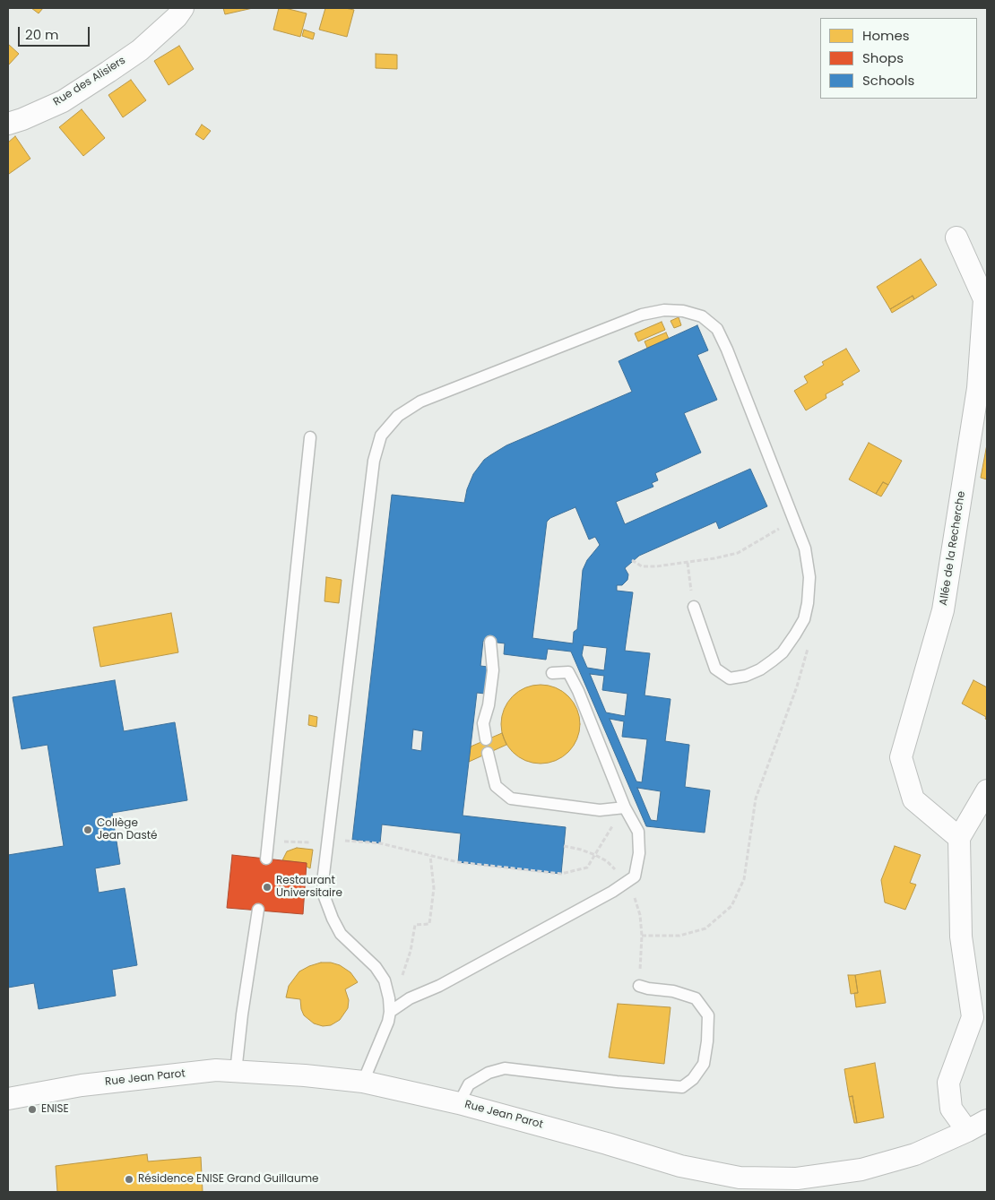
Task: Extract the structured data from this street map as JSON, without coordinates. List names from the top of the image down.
{
  "streets": {
    "street": ["Rue des Alisiers", "Allée de la Recherche", "Rue Jean Parot"]
  },
  "places": [
    "Collège Jean Dasté",
    "Restaurant Universitaire",
    "ENISE",
    "Résidence ENISE Grand Guillaume"
  ],
  "legend": ["Homes", "Shops", "Schools"],
  "scale_bar": "20 m"
}
